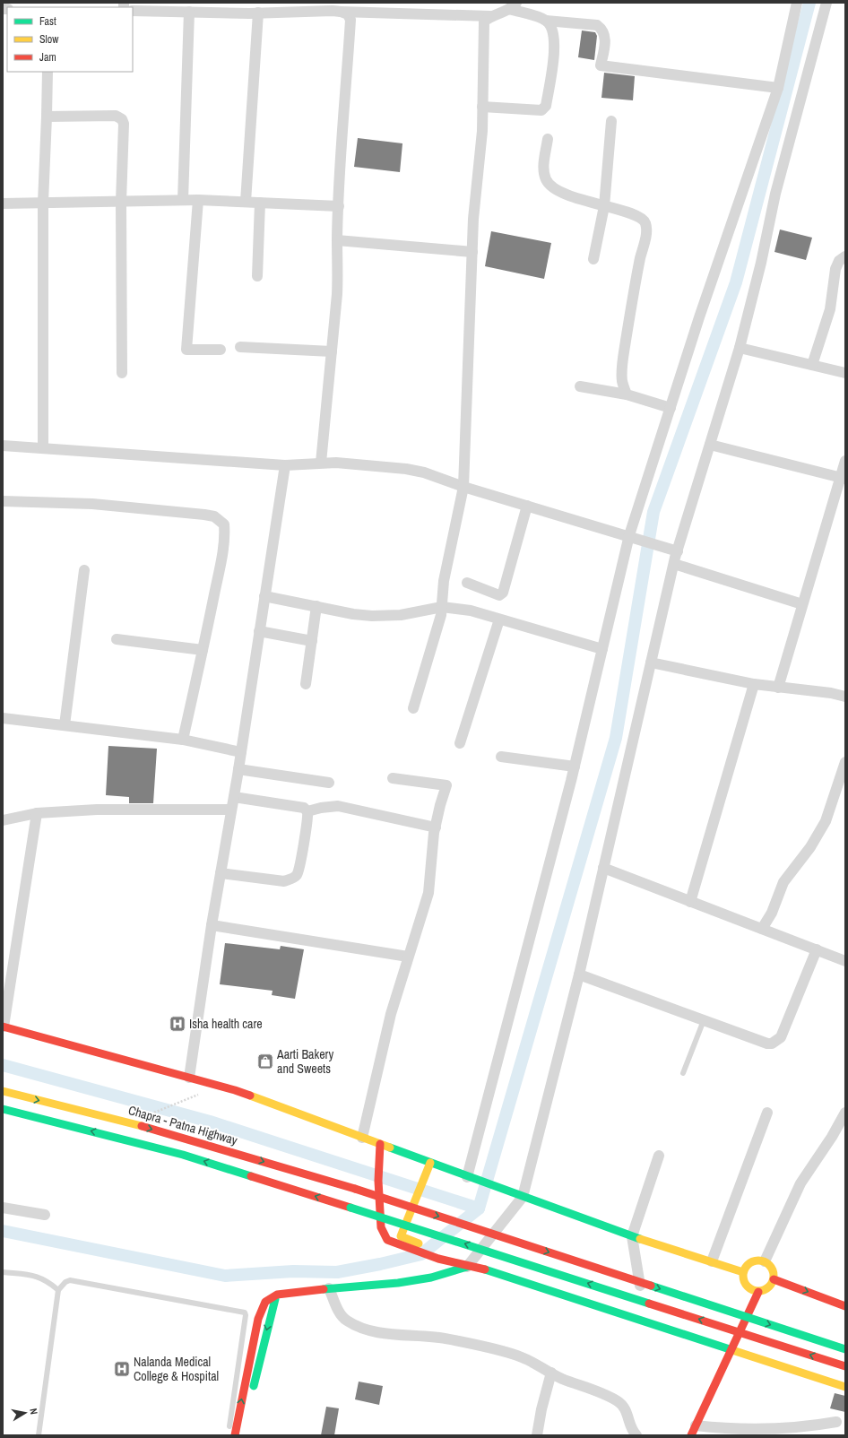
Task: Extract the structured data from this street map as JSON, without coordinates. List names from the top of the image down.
{
  "streets": {
    "main road": ["Chapra - Patna Highway"]
  },
  "places": {
    "hospital": ["Isha health care", "Nalanda Medical College & Hospital"],
    "shop": ["Aarti Bakery and Sweets"]
  },
  "legend": ["Fast", "Slow", "Jam"],
  "north": "right"
}
